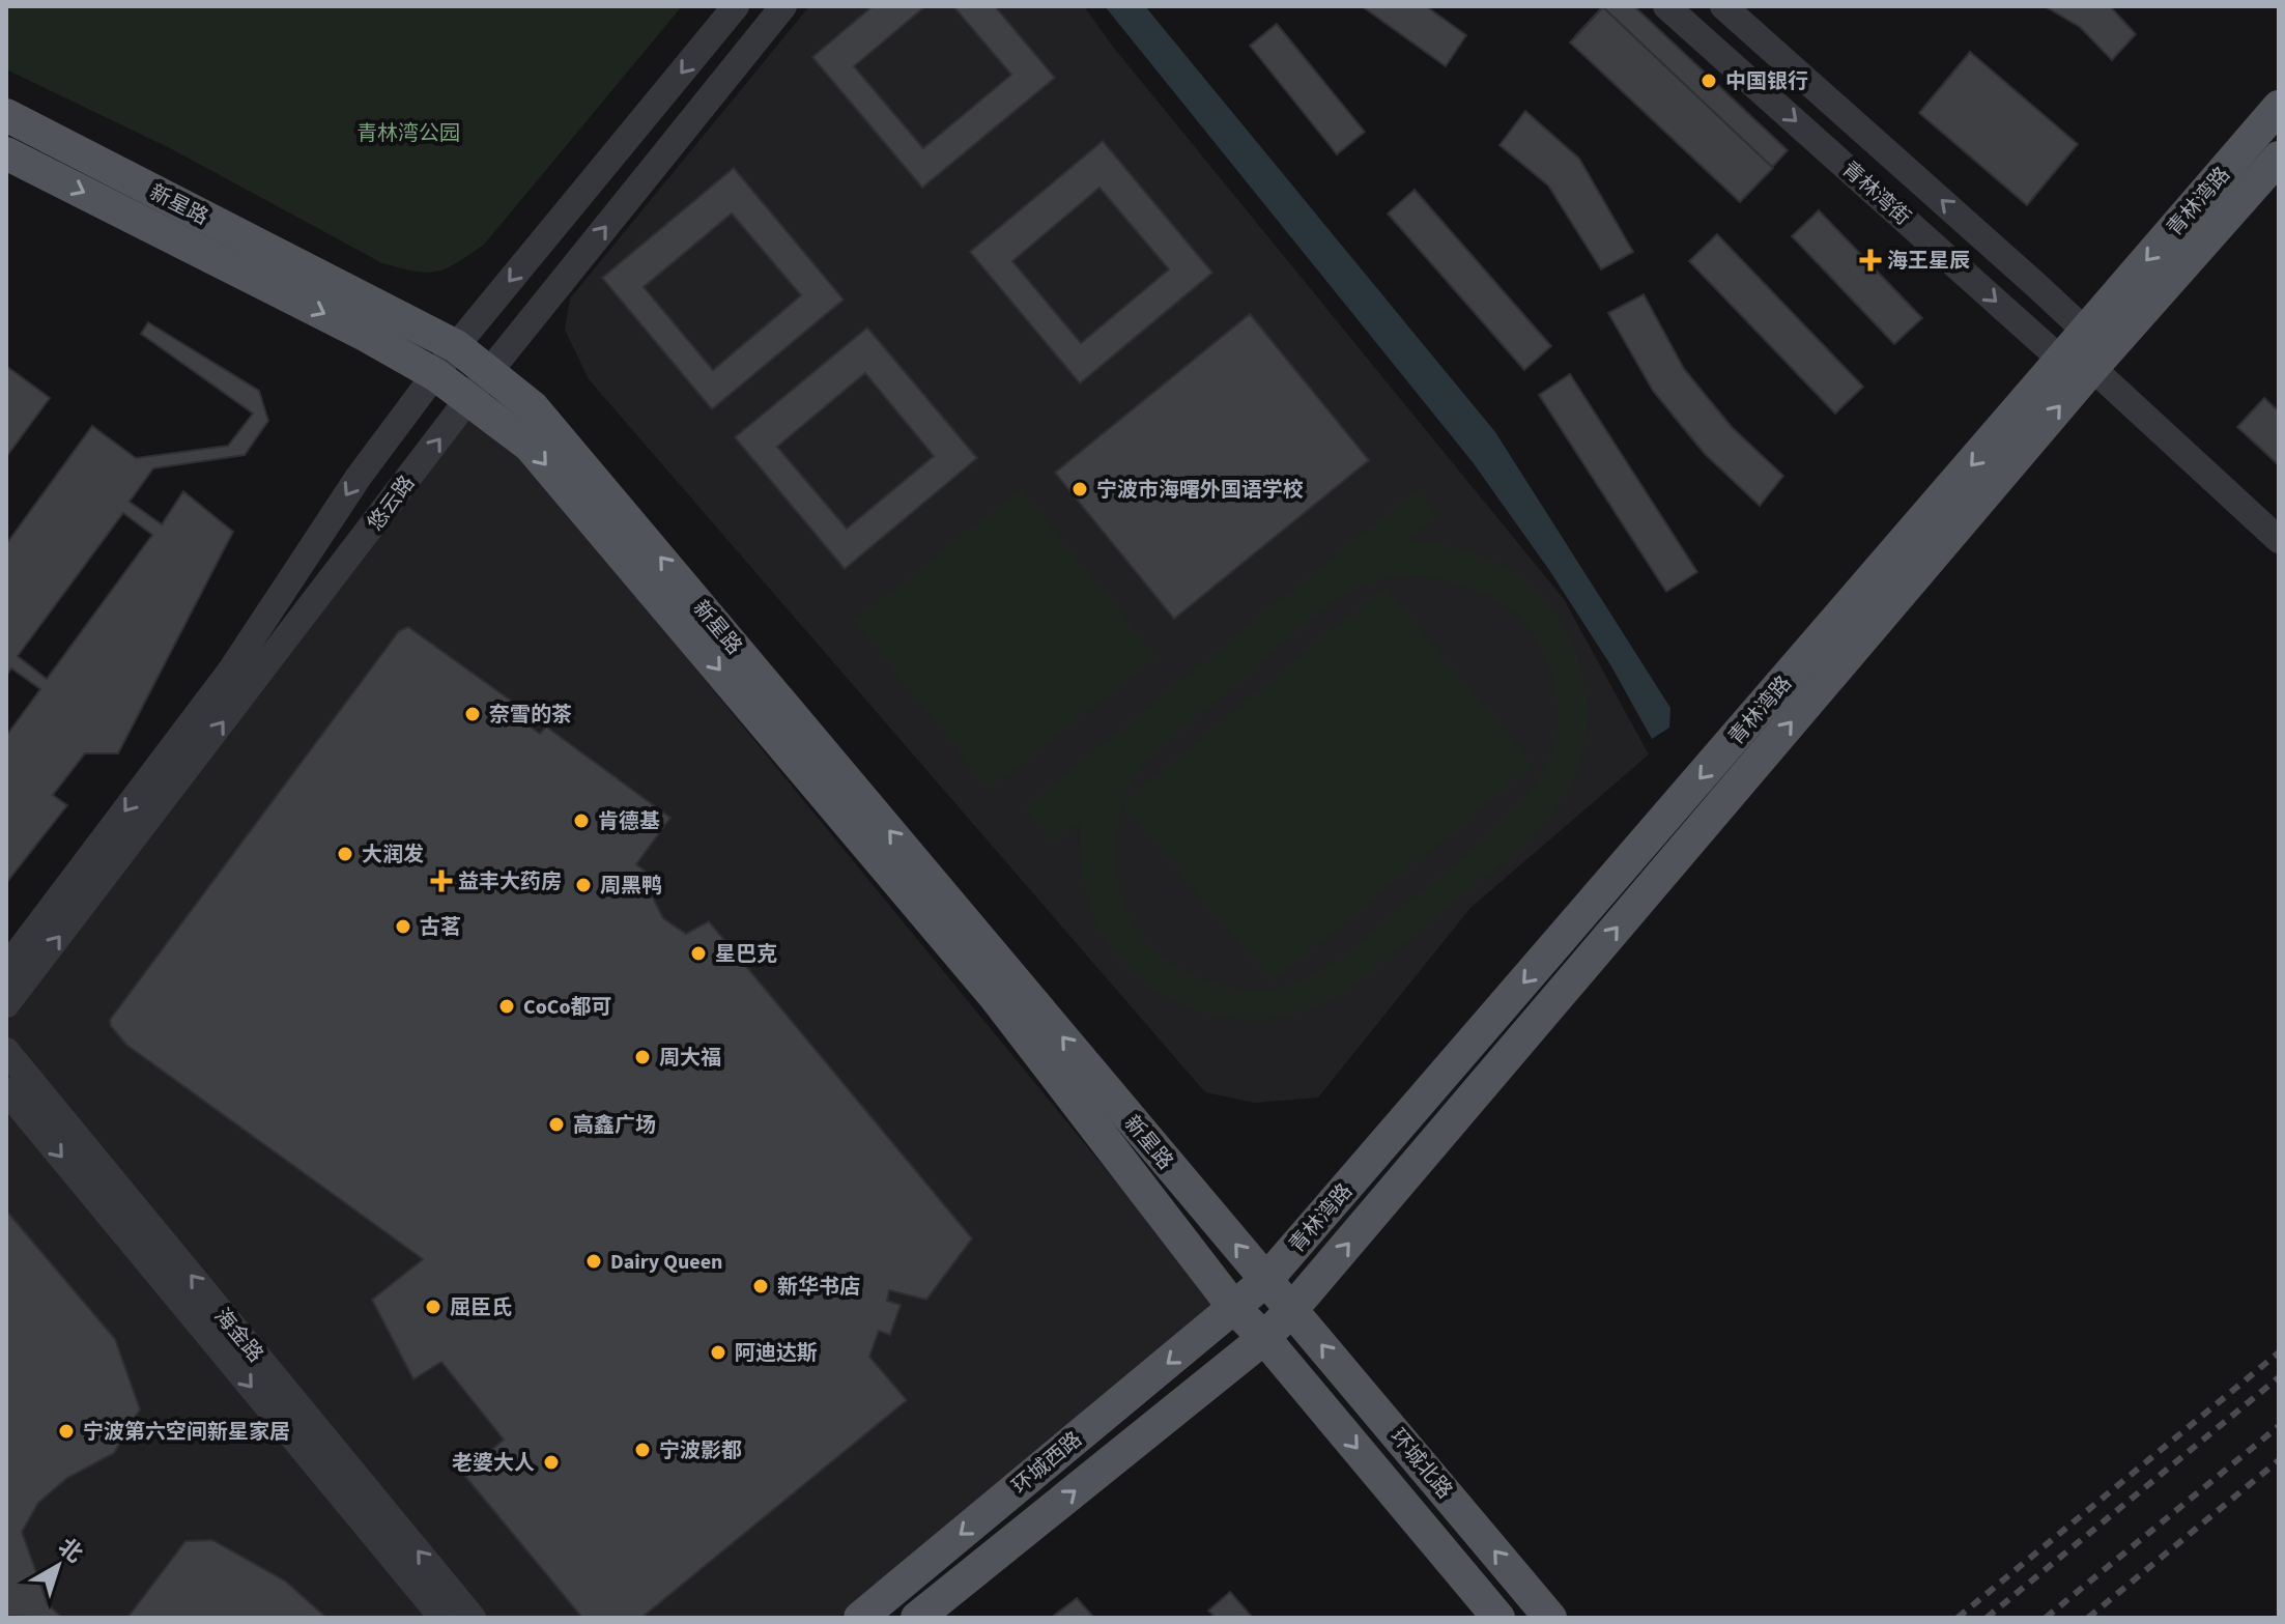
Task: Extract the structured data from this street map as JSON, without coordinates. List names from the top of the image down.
{
  "streets": {
    "main road": [
      "青林湾路",
      "新星路",
      "环城西路",
      "环城北路"
    ],
    "street": ["青林湾街", "悠云路", "海金路"]
  },
  "crossings": [
    ["青林湾街", "青林湾路"],
    ["青林湾路", "新星路"],
    ["青林湾路", "环城西路"],
    ["青林湾路", "环城北路"],
    ["新星路", "悠云路"],
    ["新星路", "环城西路"],
    ["新星路", "环城北路"]
  ],
  "one_way": ["环城西路"],
  "parks": ["青林湾公园"],
  "places": {
    "other": [
      "中国银行",
      "宁波市海曙外国语学校",
      "奈雪的茶",
      "肯德基",
      "大润发",
      "周黑鸭",
      "古茗",
      "星巴克",
      "CoCo都可",
      "周大福",
      "高鑫广场",
      "Dairy Queen",
      "新华书店",
      "屈臣氏",
      "阿迪达斯",
      "宁波第六空间新星家居",
      "宁波影都",
      "老婆大人"
    ],
    "health": ["海王星辰", "益丰大药房"]
  },
  "north": "top right"
}
